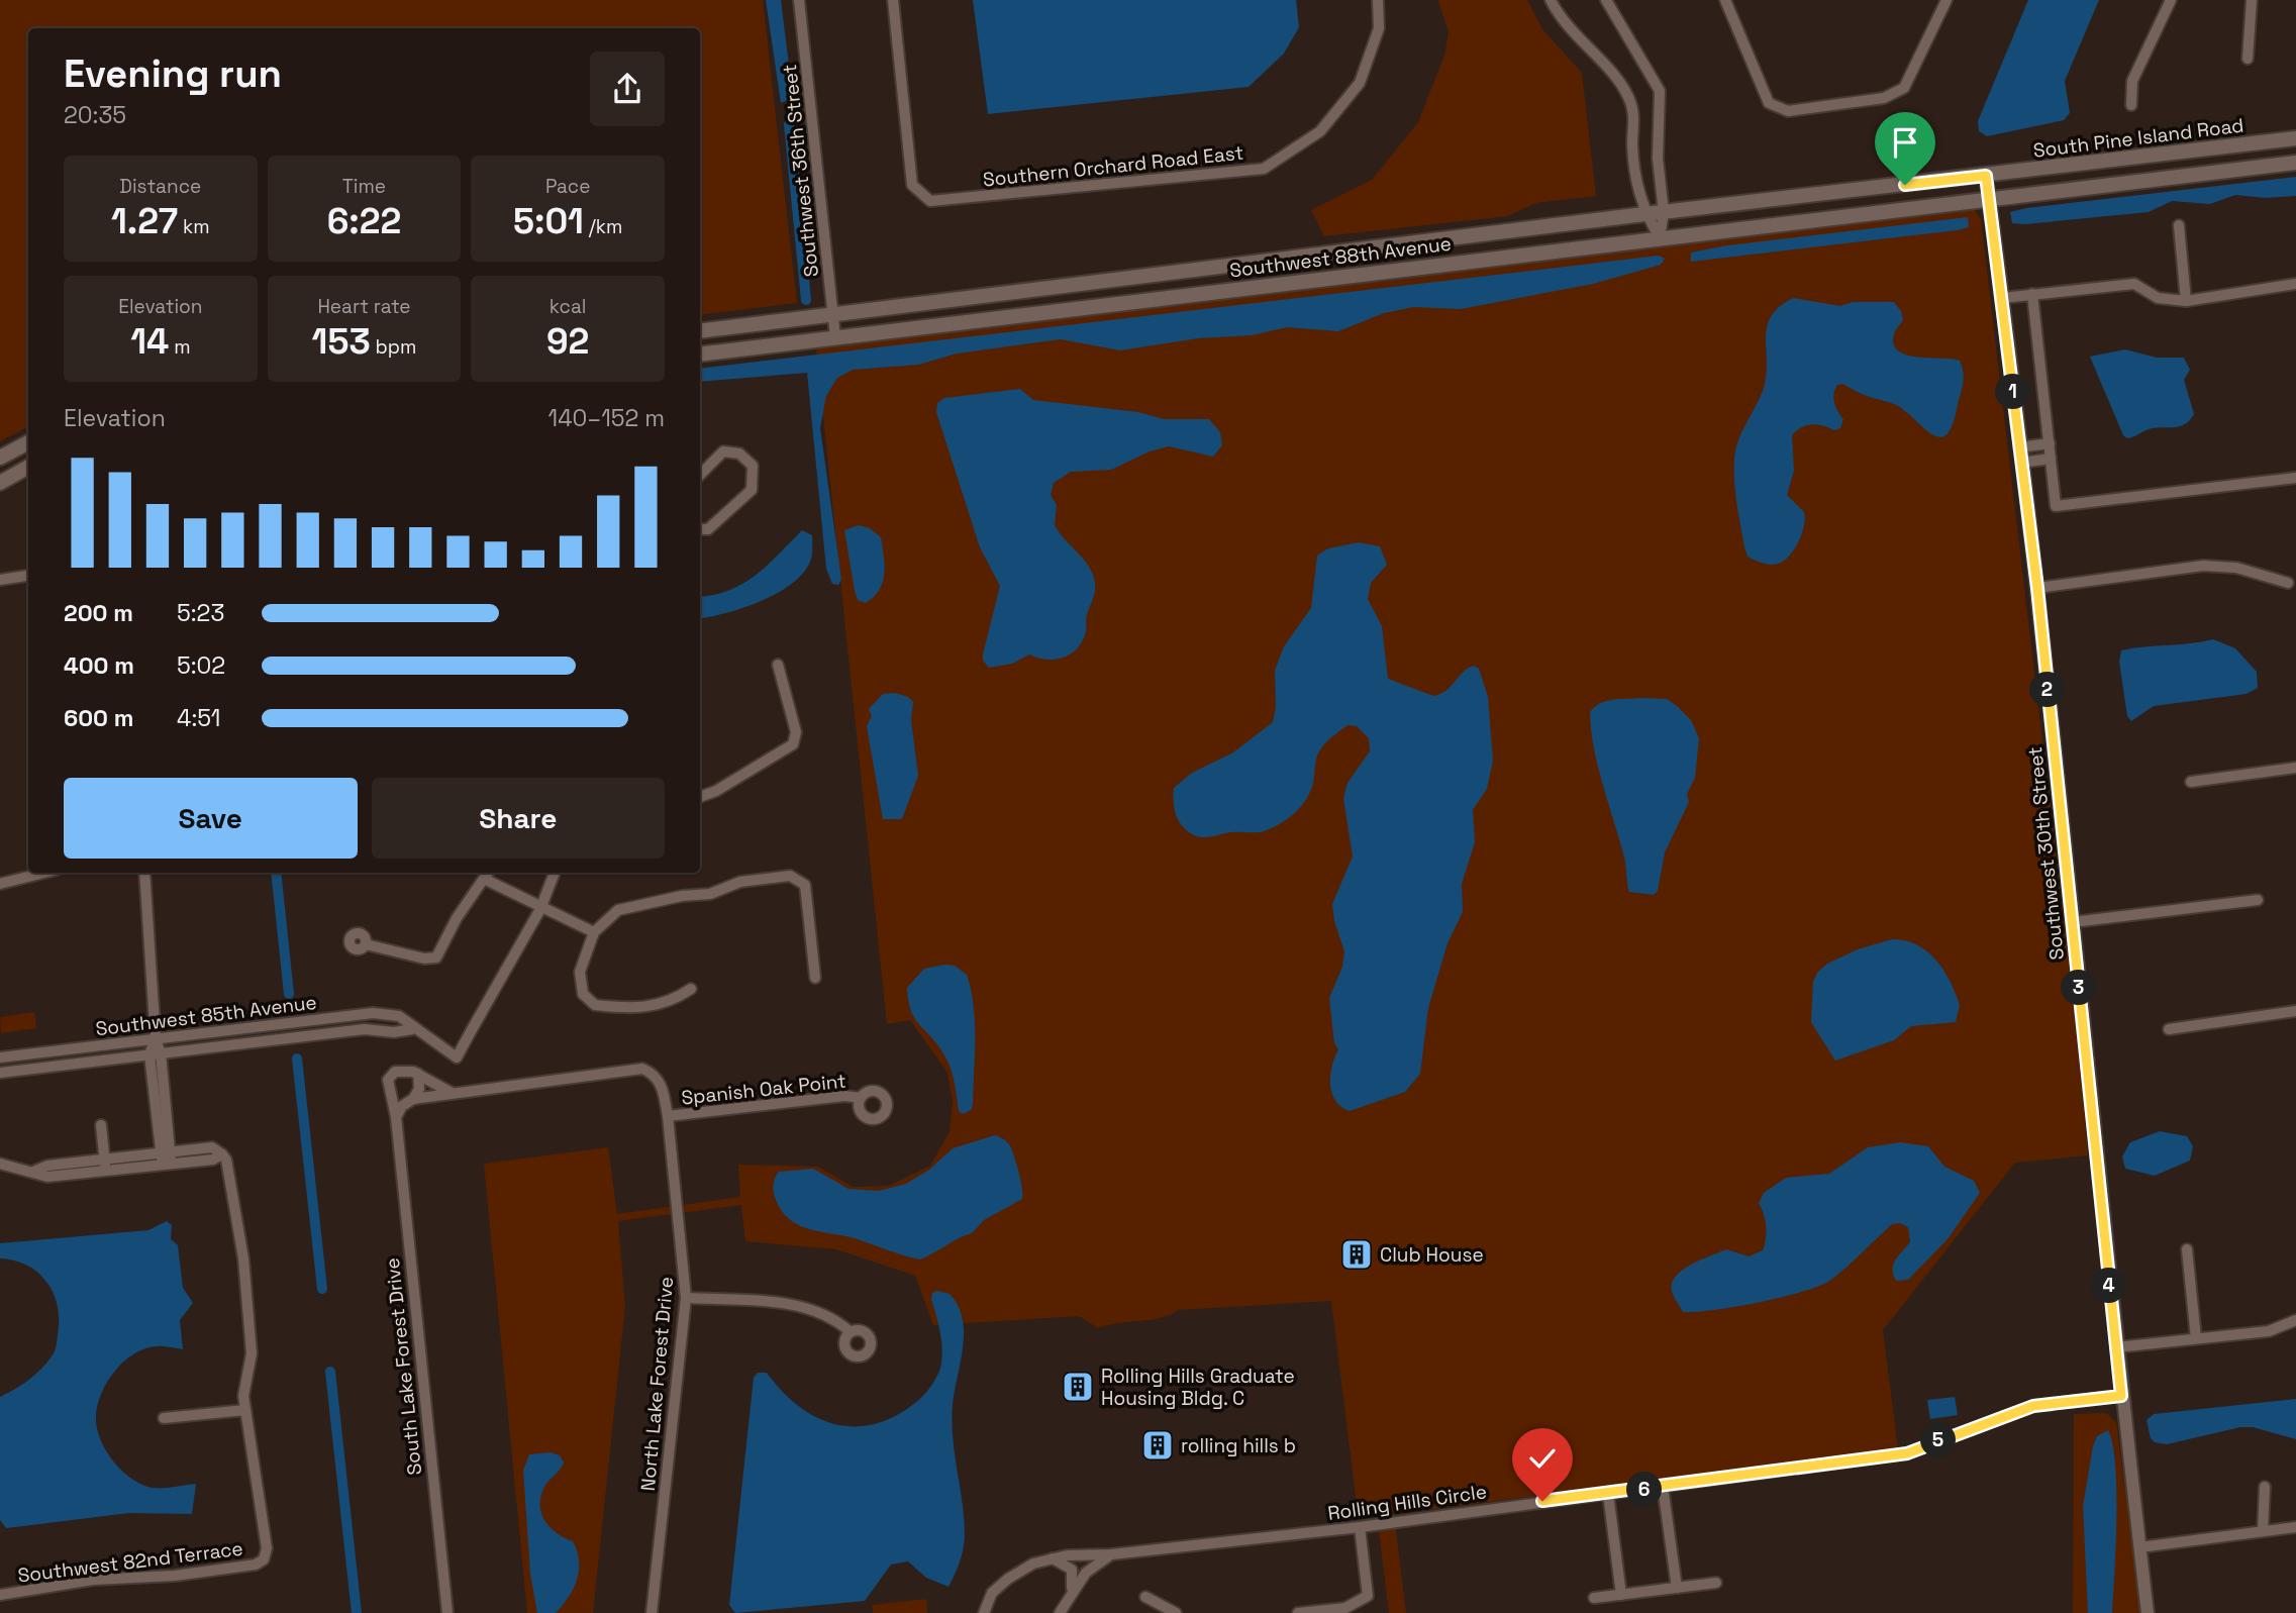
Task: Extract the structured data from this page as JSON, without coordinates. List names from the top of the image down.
{
  "streets": {
    "main road": ["South Pine Island Road", "Southwest 88th Avenue"],
    "street": [
      "Southern Orchard Road East",
      "Southwest 36th Street",
      "Southwest 30th Street",
      "Southwest 85th Avenue",
      "Spanish Oak Point",
      "South Lake Forest Drive",
      "North Lake Forest Drive",
      "Rolling Hills Circle",
      "Southwest 82nd Terrace"
    ]
  },
  "crossings": [
    ["South Pine Island Road", "Southwest 88th Avenue"],
    ["South Pine Island Road", "Southwest 30th Street"],
    ["Southwest 36th Street", "Southwest 88th Avenue"],
    ["Southwest 88th Avenue", "Southwest 30th Street"],
    ["Southwest 30th Street", "Rolling Hills Circle"],
    ["Spanish Oak Point", "North Lake Forest Drive"]
  ],
  "places": {
    "building": ["Club House", "Rolling Hills Graduate Housing Bldg. C", "rolling hills b"]
  },
  "page": {
    "heading": ["Evening run", "20:35"],
    "stats": [
      ["Distance", "1.27 km"],
      ["Time", "6:22"],
      ["Pace", "5:01 /km"],
      ["Elevation", "14 m"],
      ["Heart rate", "153 bpm"],
      ["kcal", "92"]
    ],
    "pins": [
      "1",
      "2",
      "3",
      "4",
      "5",
      "6"
    ],
    "chart": ["Elevation", "140–152 m"],
    "list": [
      {
        "name": "200 m",
        "note": "5:23"
      },
      {
        "name": "400 m",
        "note": "5:02"
      },
      {
        "name": "600 m",
        "note": "4:51"
      }
    ],
    "buttons": ["Save", "Share"]
  }
}
